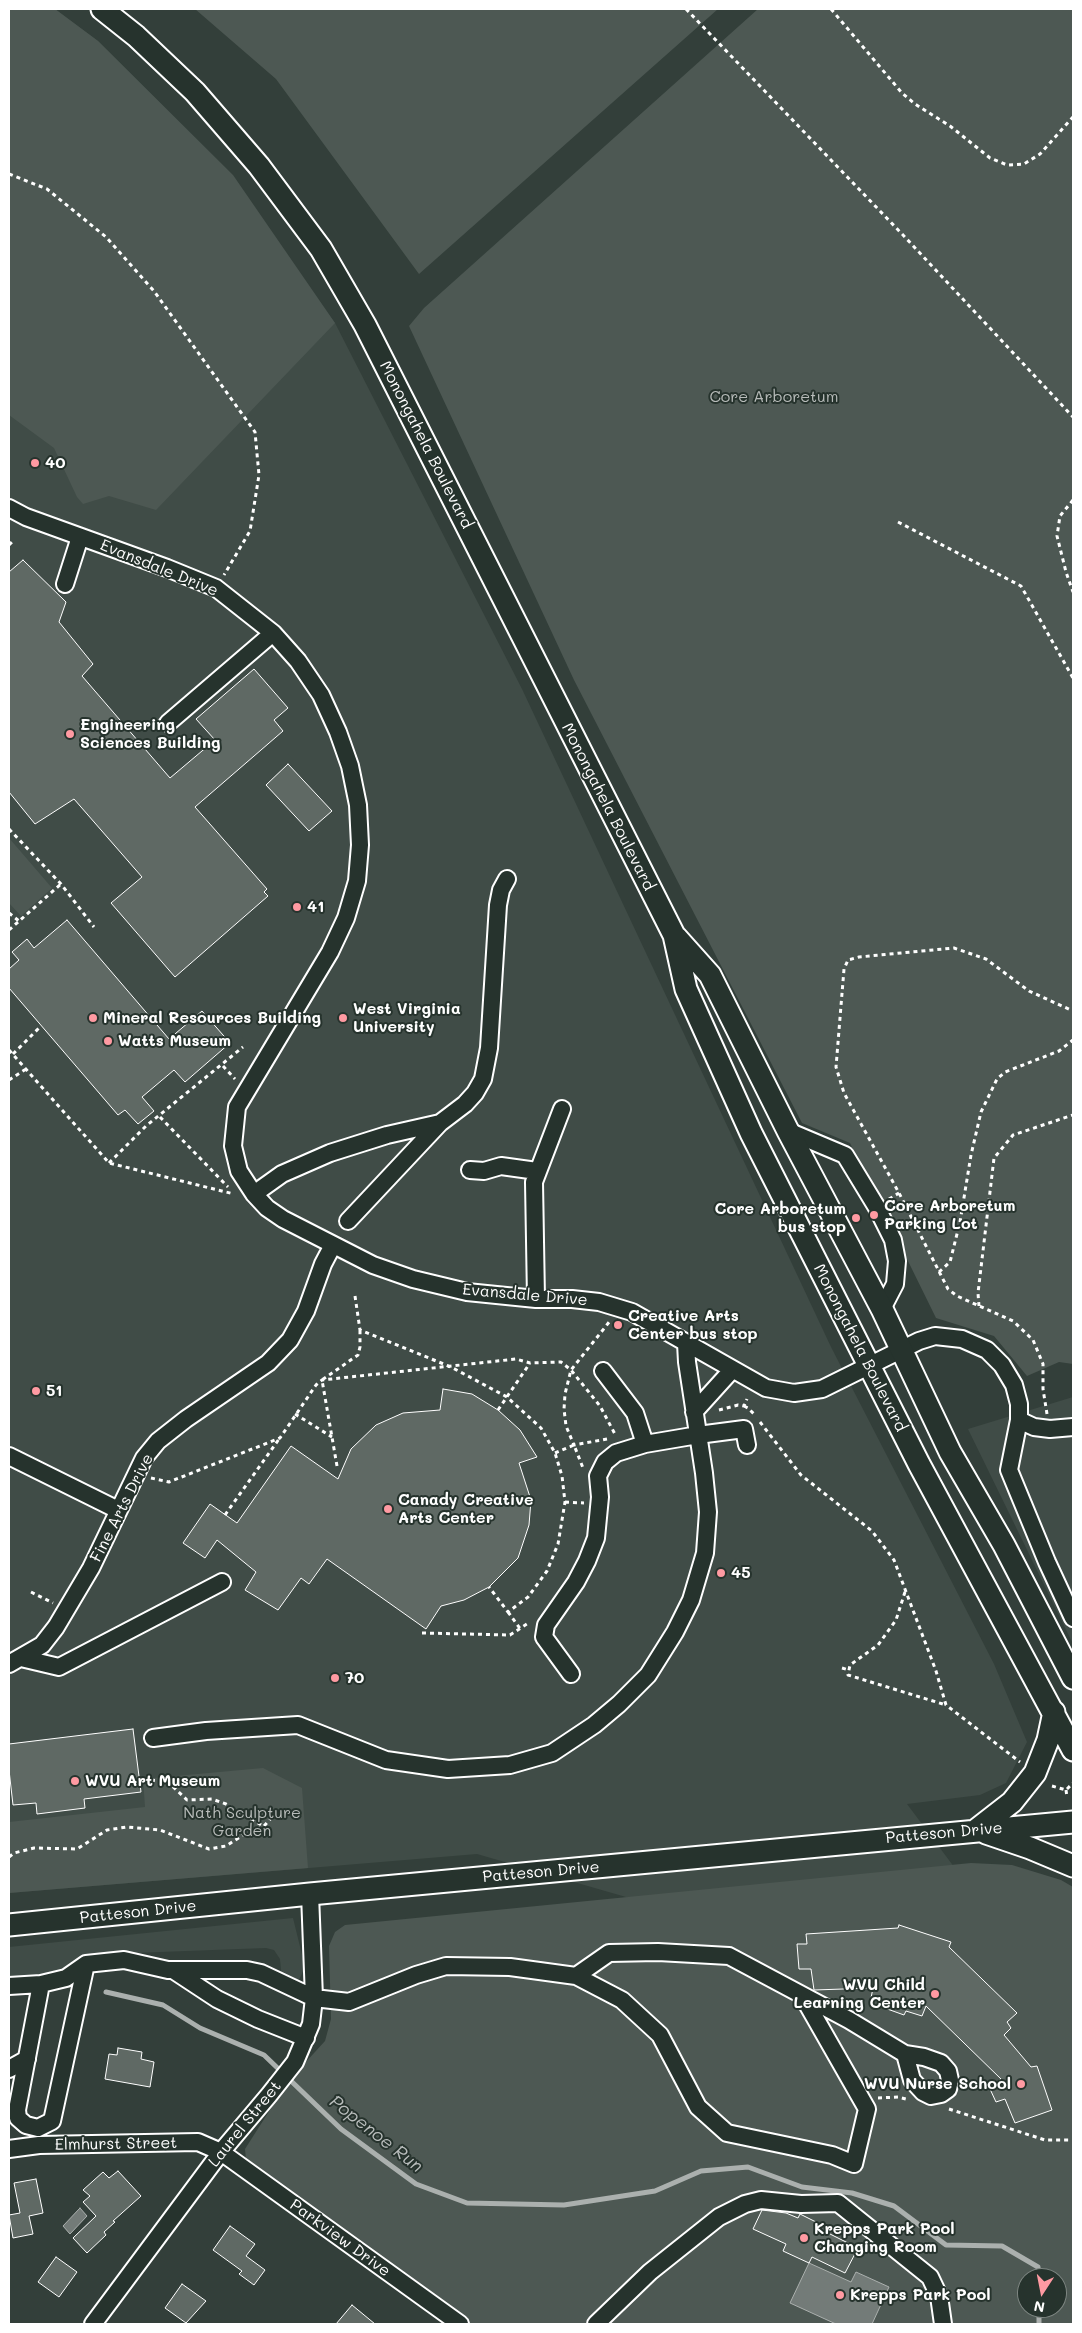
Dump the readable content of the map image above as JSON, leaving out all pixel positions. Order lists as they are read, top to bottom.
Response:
{
  "streets": {
    "main road": ["Monongahela Boulevard", "Patteson Drive"],
    "street": [
      "Evansdale Drive",
      "Fine Arts Drive",
      "Laurel Street",
      "Elmhurst Street",
      "Parkview Drive"
    ]
  },
  "crossings": [
    ["Monongahela Boulevard", "Evansdale Drive"],
    ["Evansdale Drive", "Fine Arts Drive"],
    ["Patteson Drive", "Laurel Street"],
    ["Laurel Street", "Elmhurst Street"],
    ["Laurel Street", "Parkview Drive"],
    ["Elmhurst Street", "Parkview Drive"]
  ],
  "water": ["Popenoe Run"],
  "parks": ["Core Arboretum", "Nath Sculpture Garden"],
  "places": [
    "40",
    "Engineering Sciences Building",
    "41",
    "Mineral Resources Building",
    "West Virginia University",
    "Watts Museum",
    "Core Arboretum Parking Lot",
    "Core Arboretum bus stop",
    "Creative Arts Center bus stop",
    "51",
    "Canady Creative Arts Center",
    "45",
    "70",
    "WVU Art Museum",
    "WVU Child Learning Center",
    "WVU Nurse School",
    "Krepps Park Pool Changing Room",
    "Krepps Park Pool"
  ],
  "north": "bottom"
}
